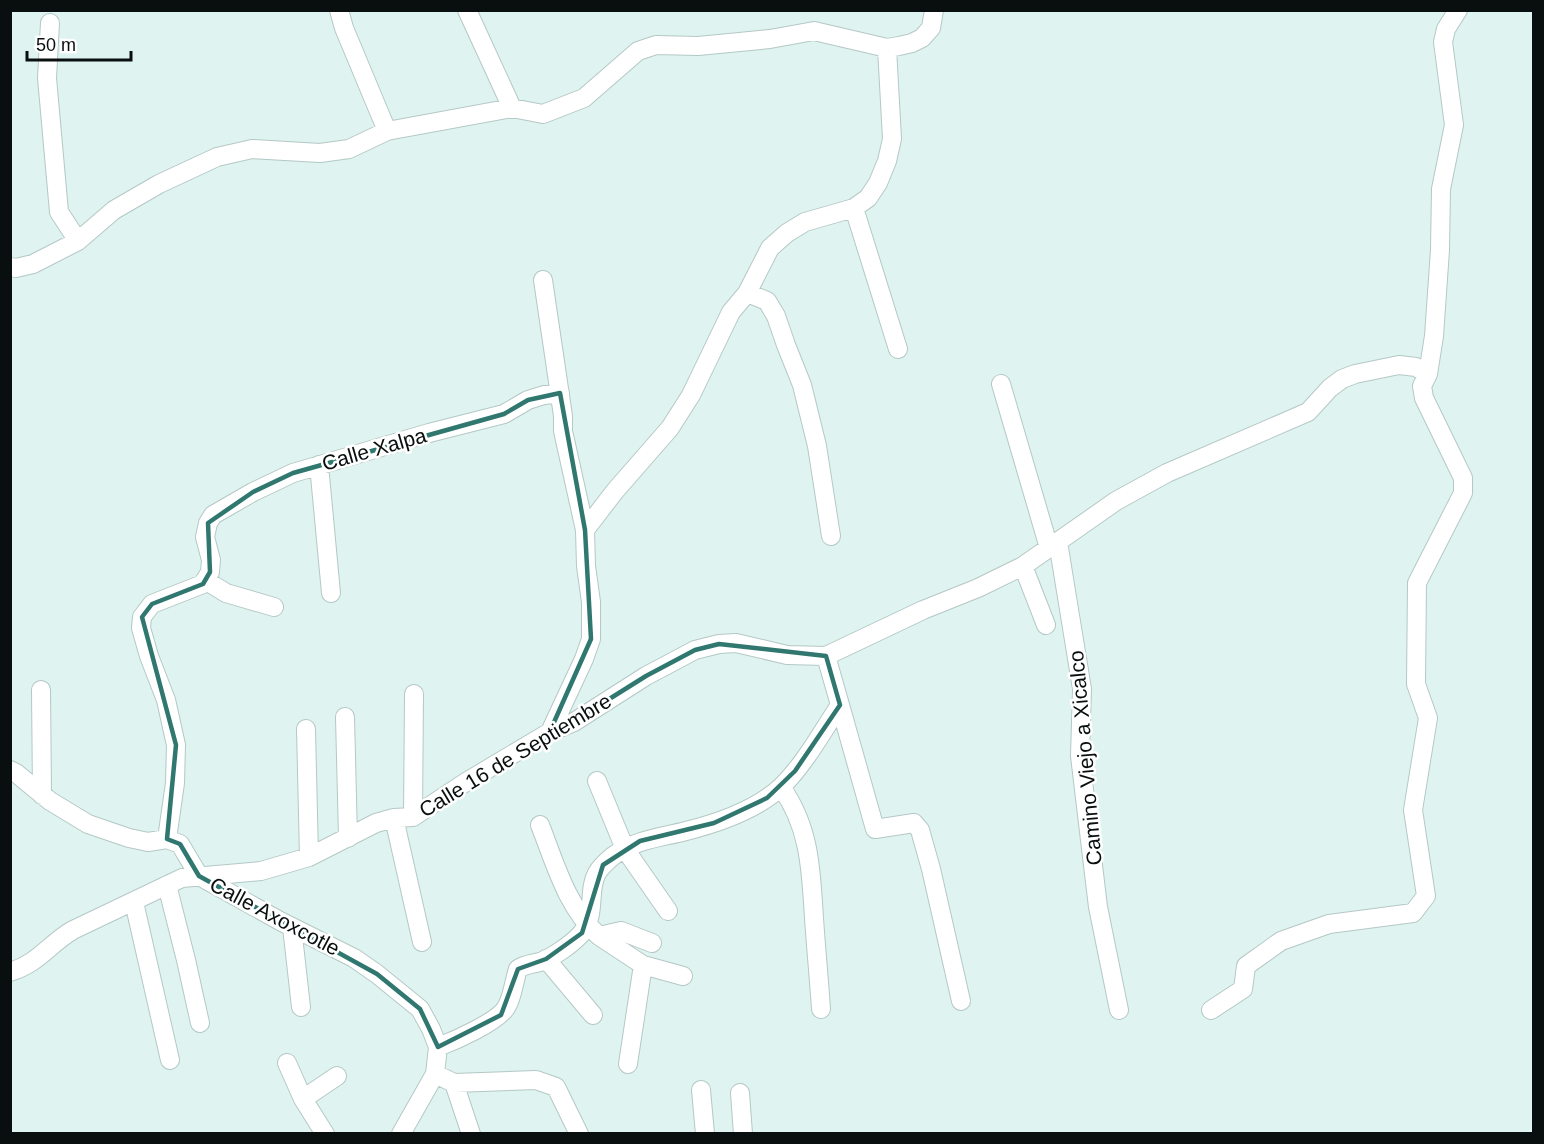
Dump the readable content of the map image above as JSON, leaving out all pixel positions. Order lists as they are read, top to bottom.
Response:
{
  "streets": {
    "street": [
      "Calle Xalpa",
      "Calle 16 de Septiembre",
      "Camino Viejo a Xicalco",
      "Calle Axoxcotle"
    ]
  },
  "crossings": [
    ["Calle 16 de Septiembre", "Calle Axoxcotle"]
  ],
  "scale_bar": "50 m"
}
